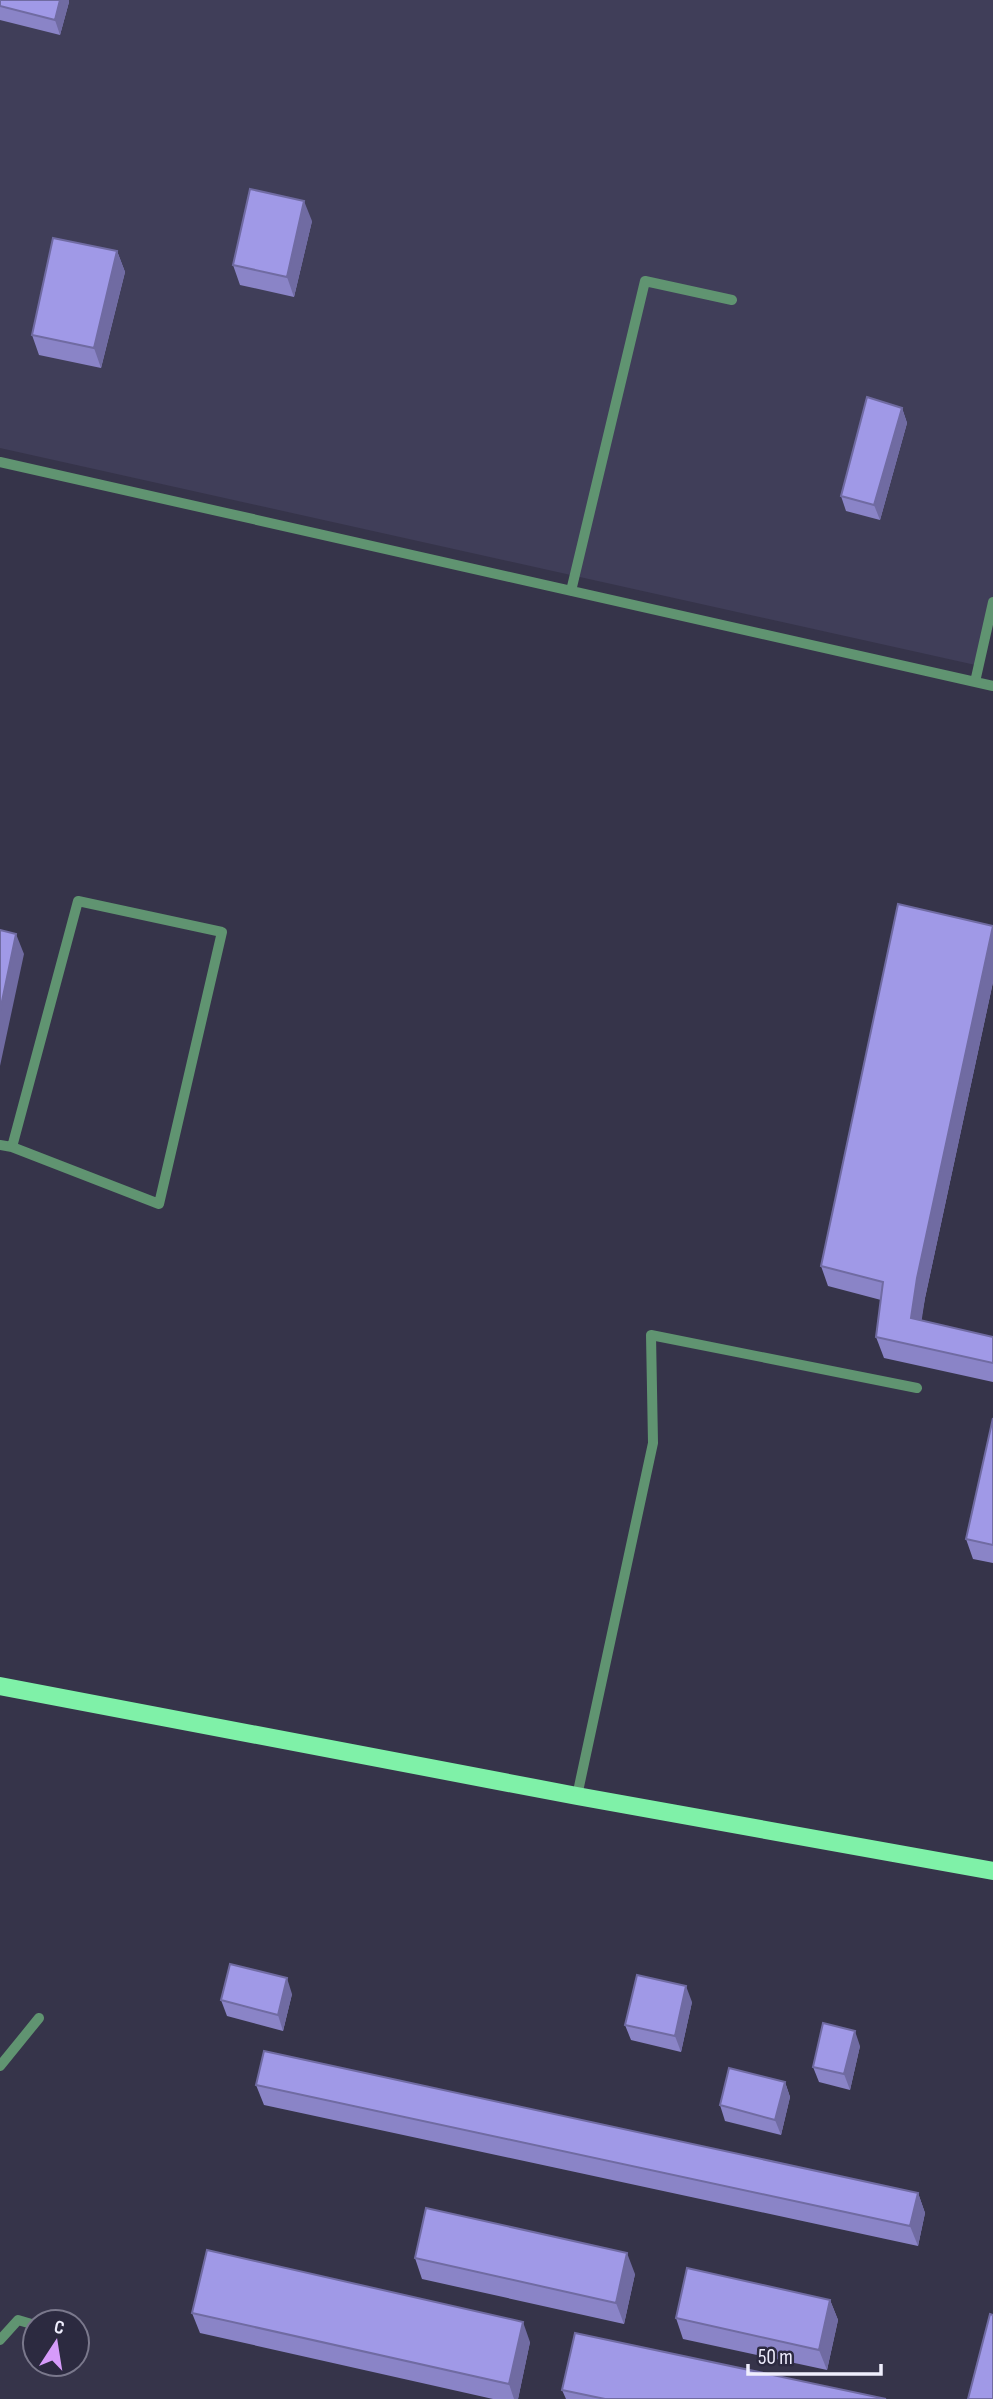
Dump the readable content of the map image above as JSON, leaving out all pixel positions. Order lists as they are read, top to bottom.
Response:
{
  "scale_bar": "50 m",
  "north": "top"
}
